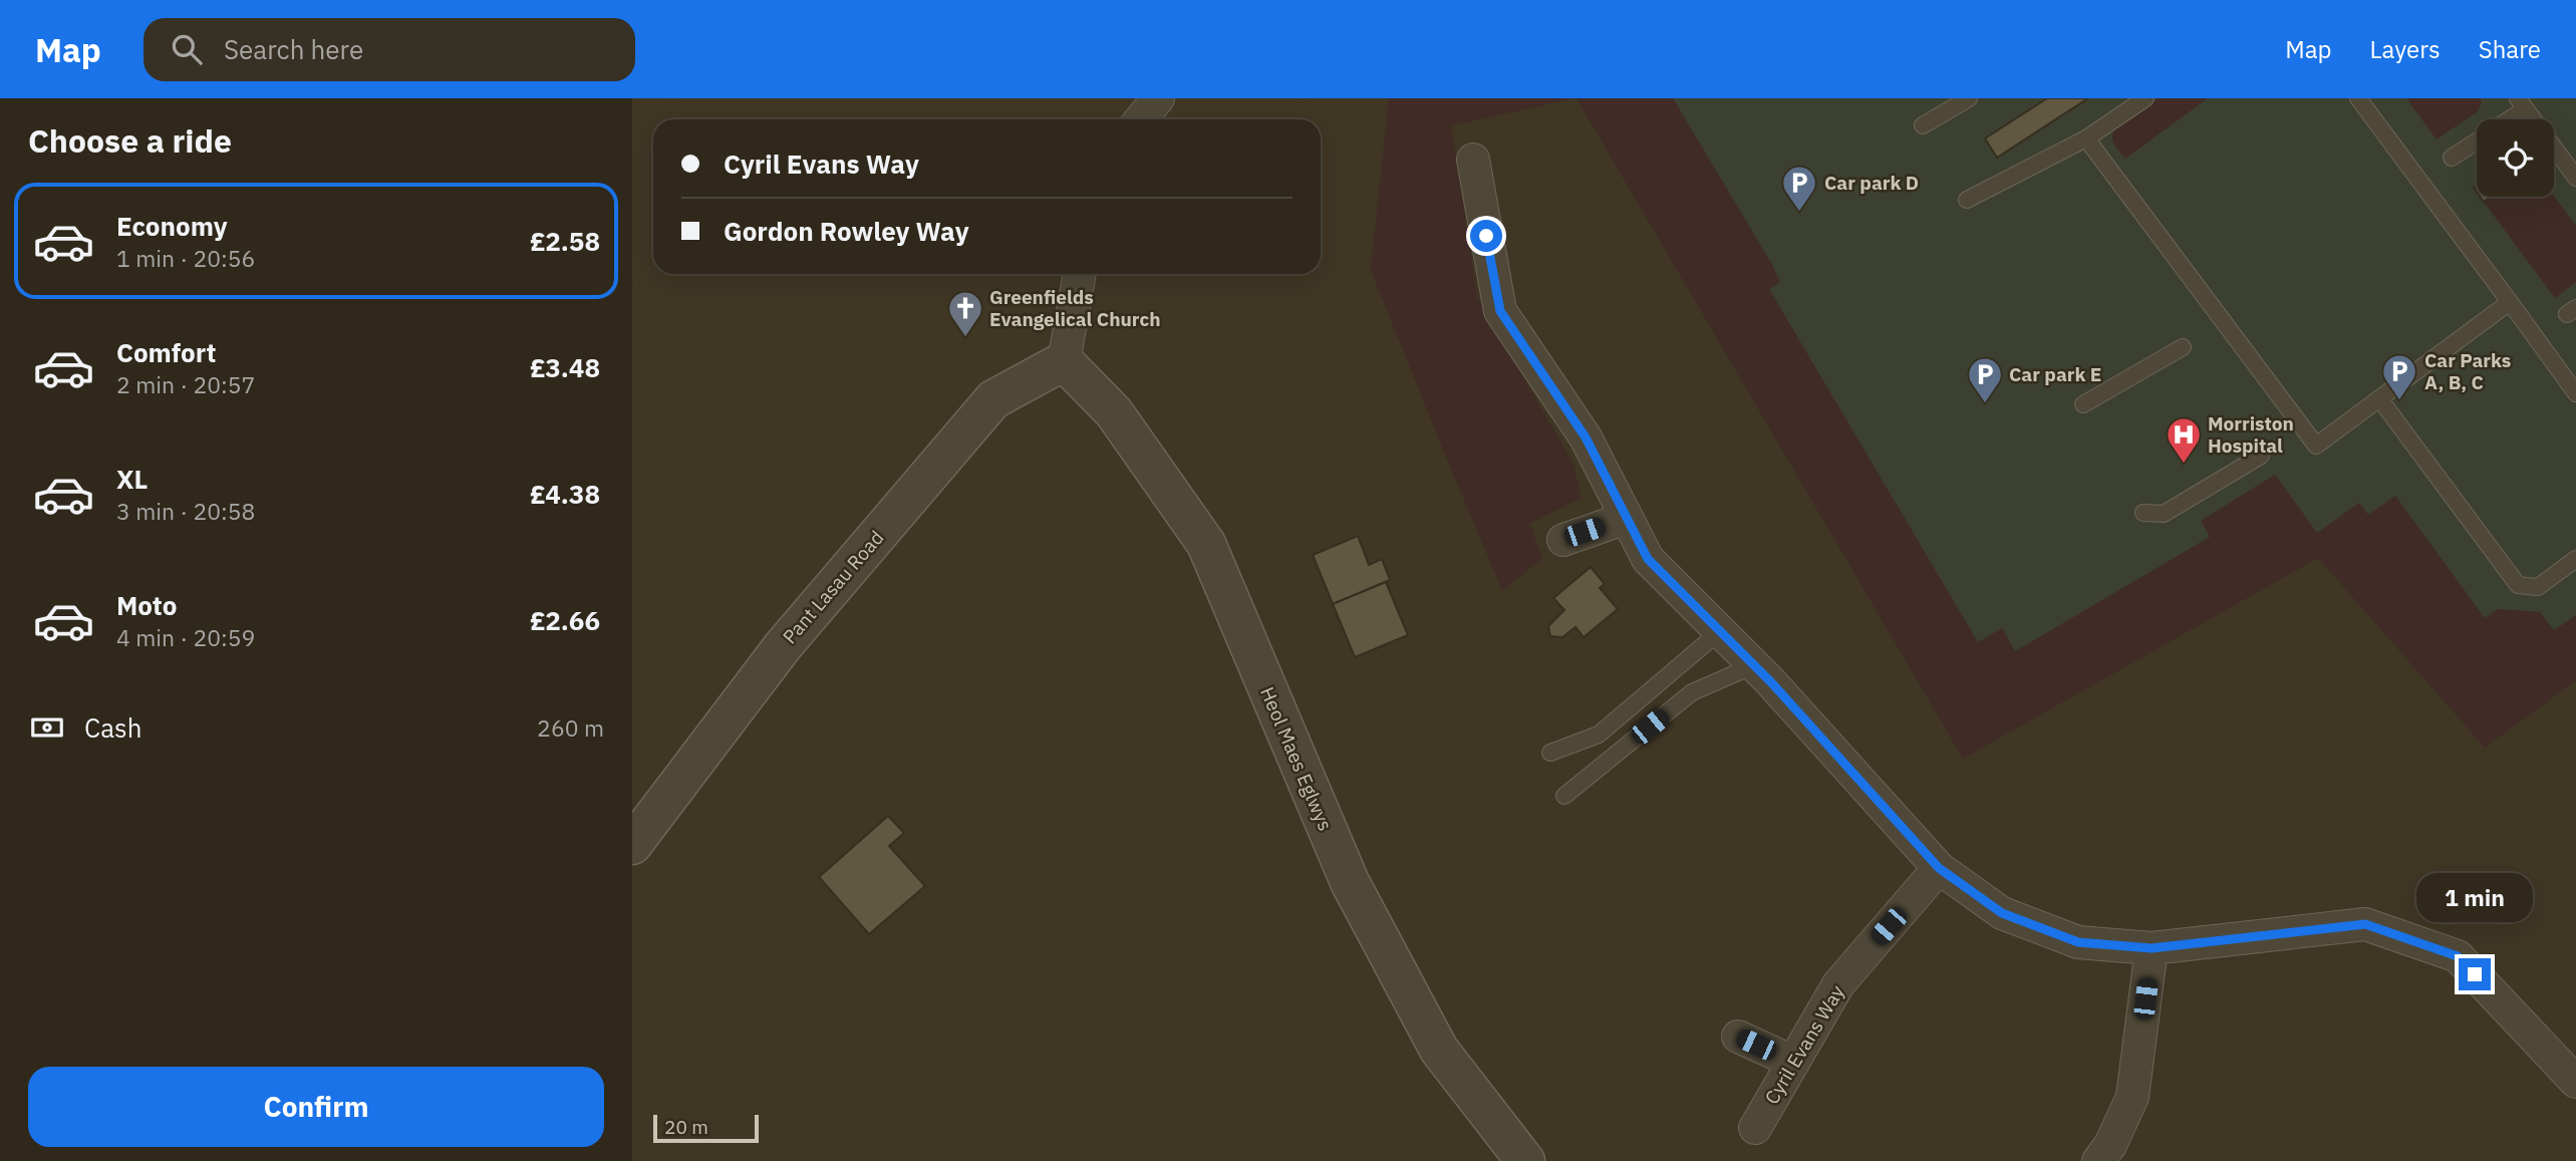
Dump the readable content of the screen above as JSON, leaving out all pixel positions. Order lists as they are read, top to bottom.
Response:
{
  "streets": {
    "street": ["Pant Lasau Road", "Heol Maes Eglwys", "Cyril Evans Way"]
  },
  "crossings": [
    ["Pant Lasau Road", "Heol Maes Eglwys"]
  ],
  "places": {
    "parking": ["Car park D", "Car Parks A, B, C", "Car park E"],
    "church": ["Greenfields Evangelical Church"],
    "hospital": ["Morriston Hospital"]
  },
  "scale_bar": "20 m",
  "page": {
    "header": "Map",
    "search": "Search here",
    "nav": ["Map", "Layers", "Share"],
    "heading": "Choose a ride",
    "banner": ["Cyril Evans Way", "Gordon Rowley Way"],
    "list": [
      {
        "name": "Economy",
        "note": "1 min · 20:56",
        "value": "£2.58"
      },
      {
        "name": "Comfort",
        "note": "2 min · 20:57",
        "value": "£3.48"
      },
      {
        "name": "XL",
        "note": "3 min · 20:58",
        "value": "£4.38"
      },
      {
        "name": "Moto",
        "note": "4 min · 20:59",
        "value": "£2.66"
      }
    ],
    "pay": ["Cash", "260 m"],
    "bubble": "1 min",
    "buttons": "Confirm",
    "scale": "20 m"
  }
}
